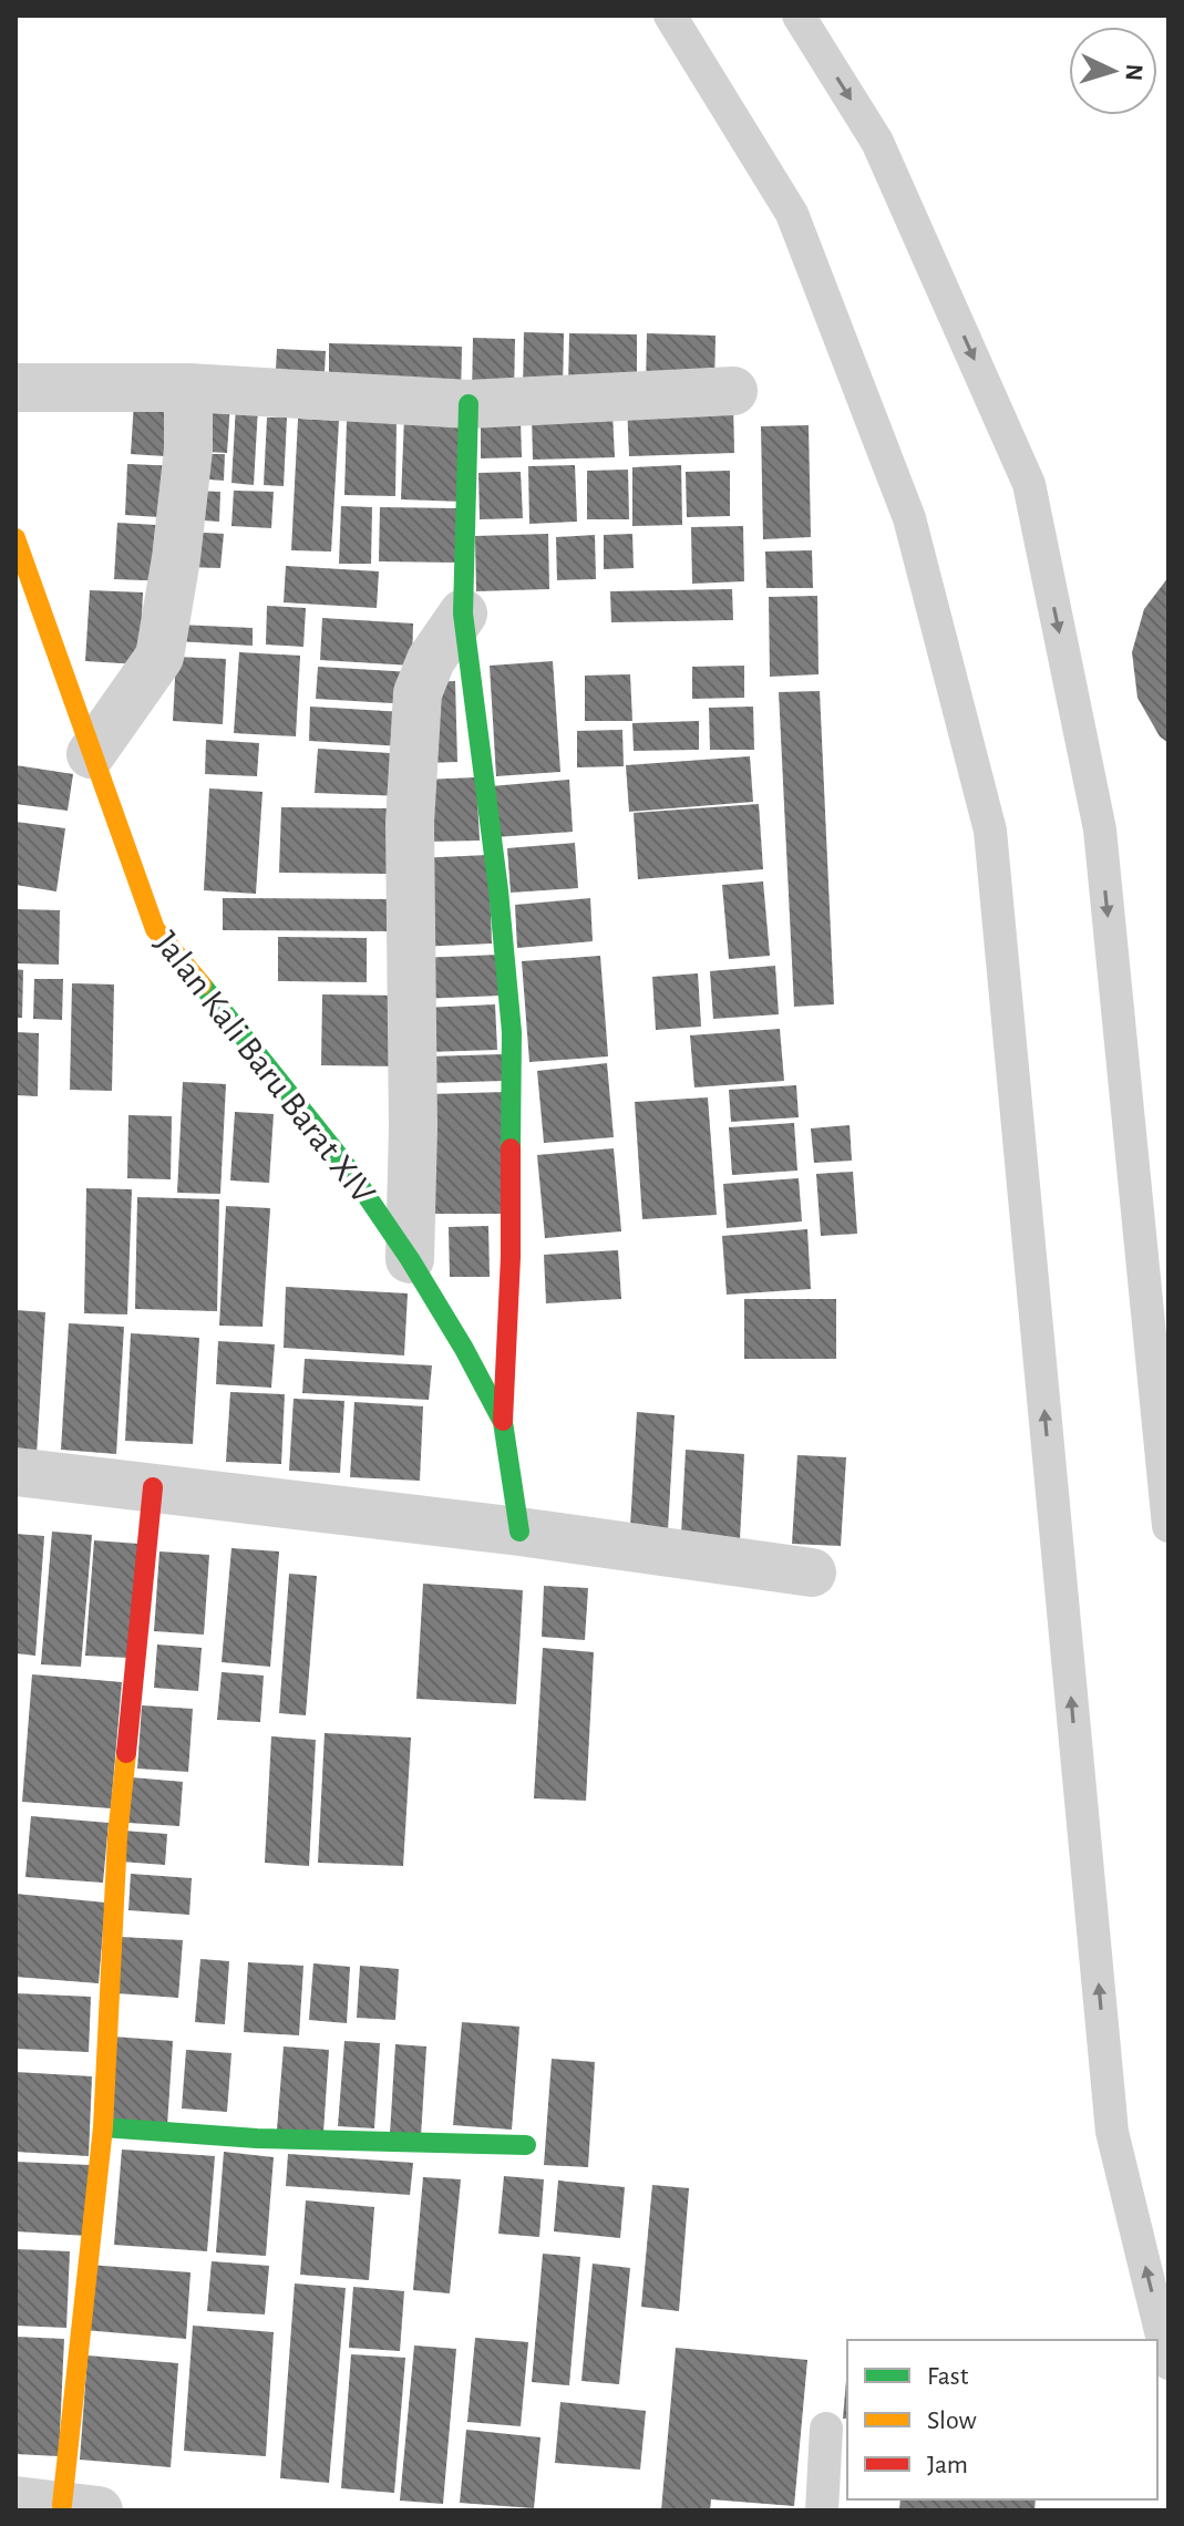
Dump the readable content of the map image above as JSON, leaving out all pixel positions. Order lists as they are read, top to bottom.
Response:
{
  "streets": {
    "street": ["Jalan Kali Baru Barat XIV"]
  },
  "legend": ["Fast", "Slow", "Jam"],
  "north": "right"
}
